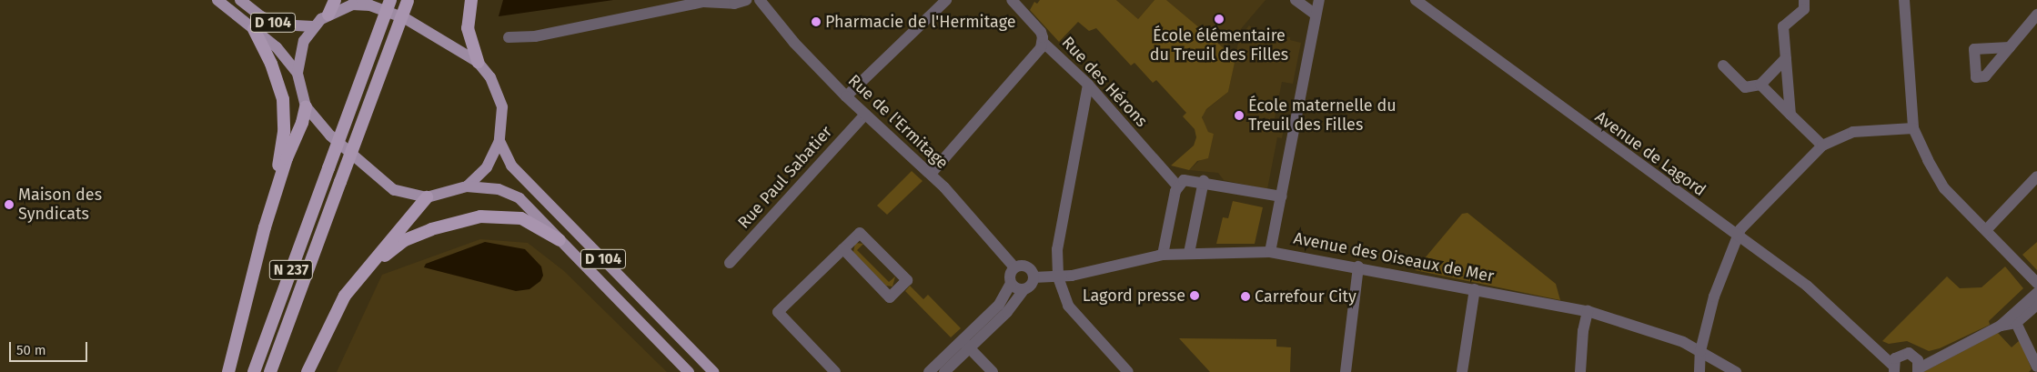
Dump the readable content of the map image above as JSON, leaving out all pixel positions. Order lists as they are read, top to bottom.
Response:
{
  "streets": {
    "highway": ["N 237"],
    "main road": ["D 104"],
    "street": [
      "Rue des Hérons",
      "Rue de l'Ermitage",
      "Avenue de Lagord",
      "Rue Paul Sabatier",
      "Avenue des Oiseaux de Mer"
    ]
  },
  "crossings": [
    ["Rue de l'Ermitage", "Rue Paul Sabatier"],
    ["Rue de l'Ermitage", "Avenue des Oiseaux de Mer"]
  ],
  "places": [
    "École élémentaire du Treuil des Filles",
    "Pharmacie de l'Hermitage",
    "École maternelle du Treuil des Filles",
    "Maison des Syndicats",
    "Lagord presse",
    "Carrefour City"
  ],
  "scale_bar": "50 m"
}
